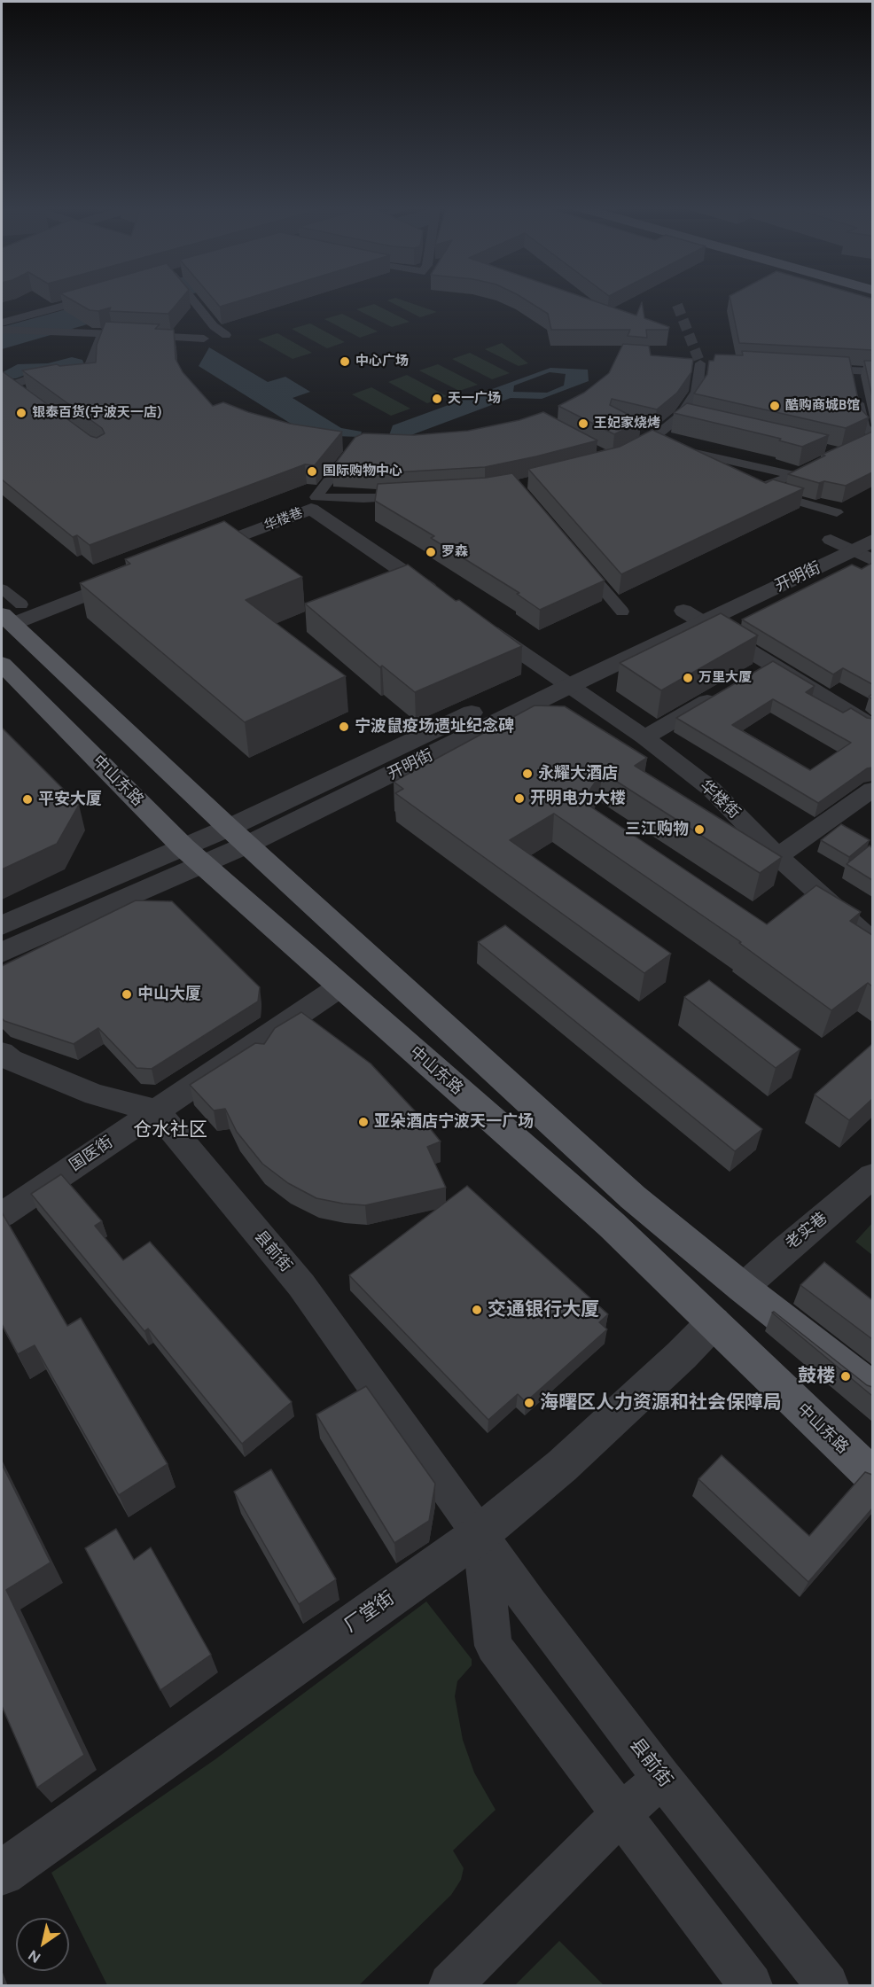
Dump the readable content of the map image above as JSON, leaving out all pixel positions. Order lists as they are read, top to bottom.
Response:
{
  "streets": {
    "main road": ["中山东路"],
    "street": [
      "华楼巷",
      "开明街",
      "华楼街",
      "国医街",
      "老实巷",
      "县前街",
      "厂堂街"
    ]
  },
  "crossings": [
    ["开明街", "中山东路"],
    ["开明街", "华楼街"],
    ["中山东路", "国医街"],
    ["中山东路", "厂堂街"],
    ["国医街", "县前街"],
    ["县前街", "厂堂街"]
  ],
  "districts": ["仓水社区"],
  "places": [
    "中心广场",
    "天一广场",
    "酷购商城B馆",
    "银泰百货(宁波天一店)",
    "王妃家烧烤",
    "国际购物中心",
    "罗森",
    "万里大厦",
    "宁波鼠疫场遗址纪念碑",
    "永耀大酒店",
    "开明电力大楼",
    "平安大厦",
    "三江购物",
    "中山大厦",
    "亚朵酒店宁波天一广场",
    "交通银行大厦",
    "鼓楼",
    "海曙区人力资源和社会保障局"
  ],
  "north": "bottom left"
}
